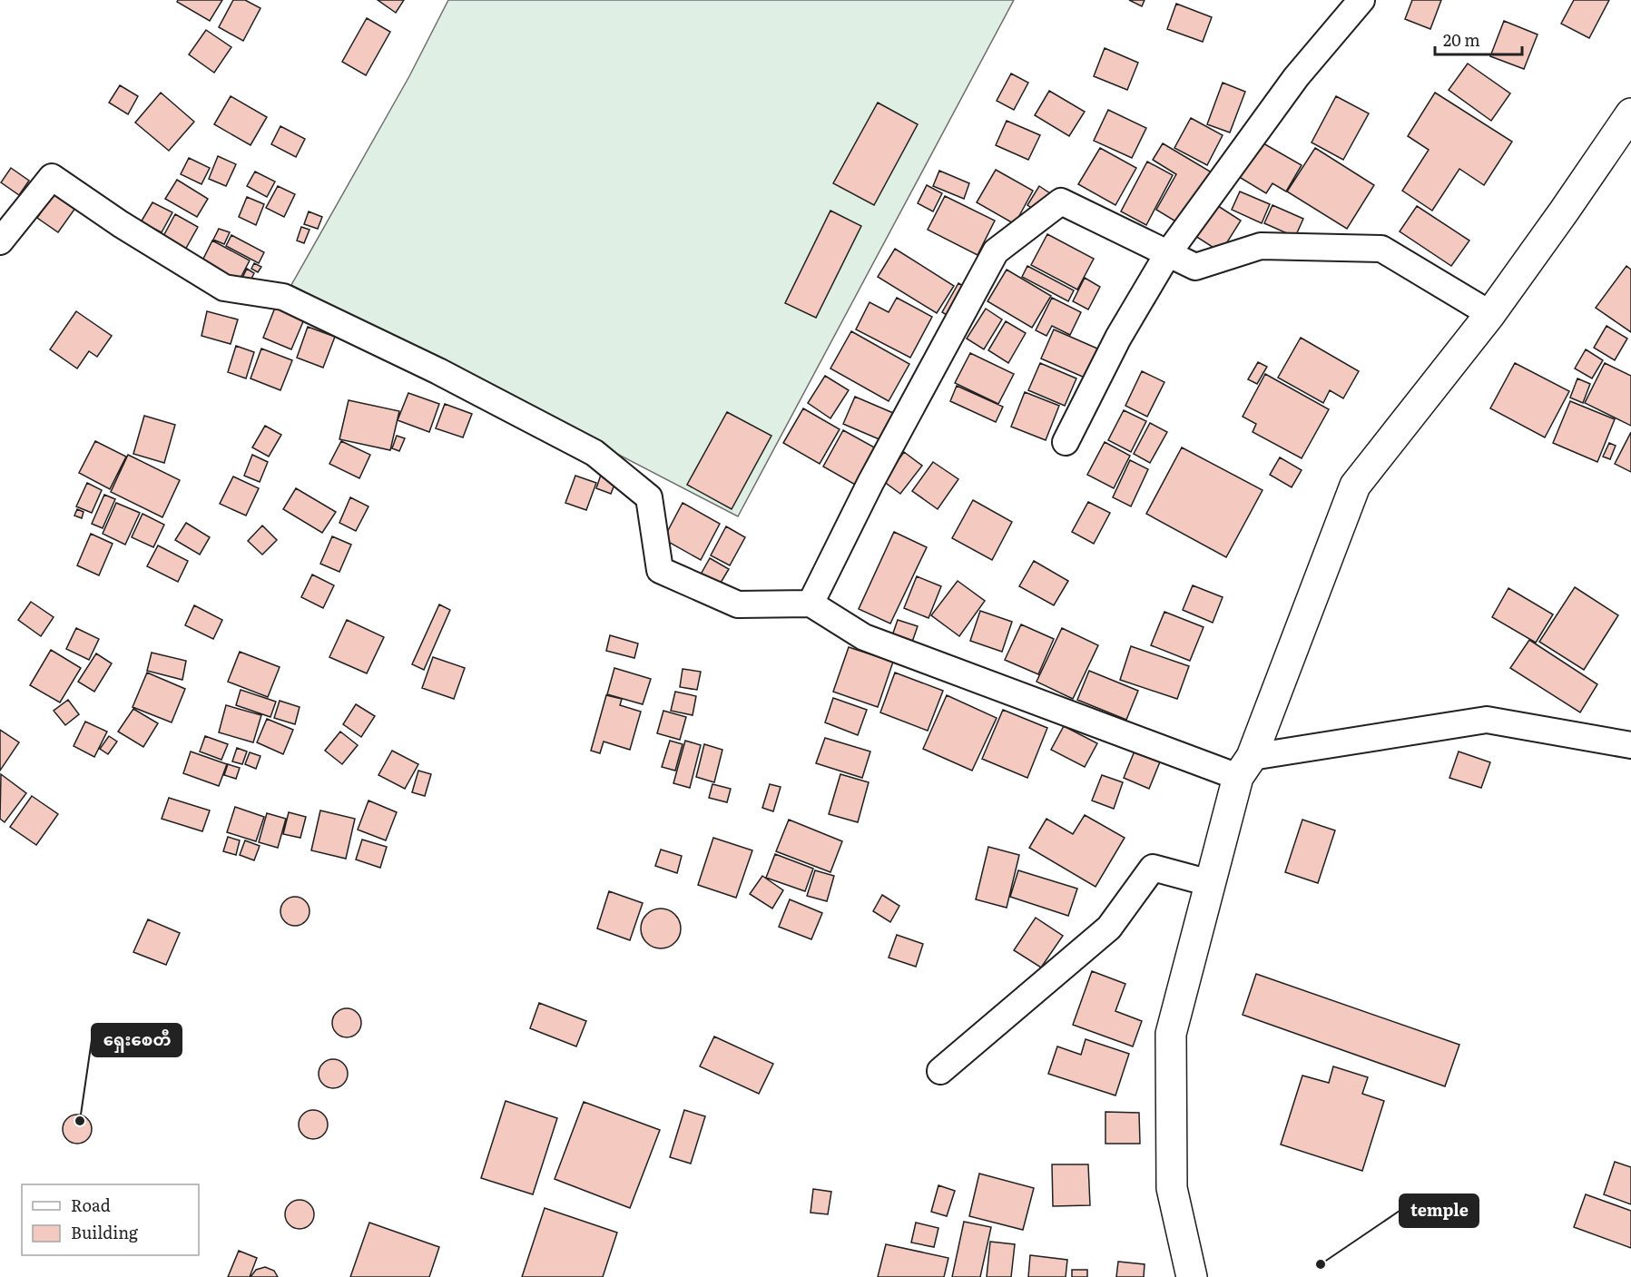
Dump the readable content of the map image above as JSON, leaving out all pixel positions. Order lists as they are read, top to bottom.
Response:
{
  "places": ["ရှေးစေတီ", "temple"],
  "legend": ["Road", "Building"],
  "scale_bar": "20 m"
}
